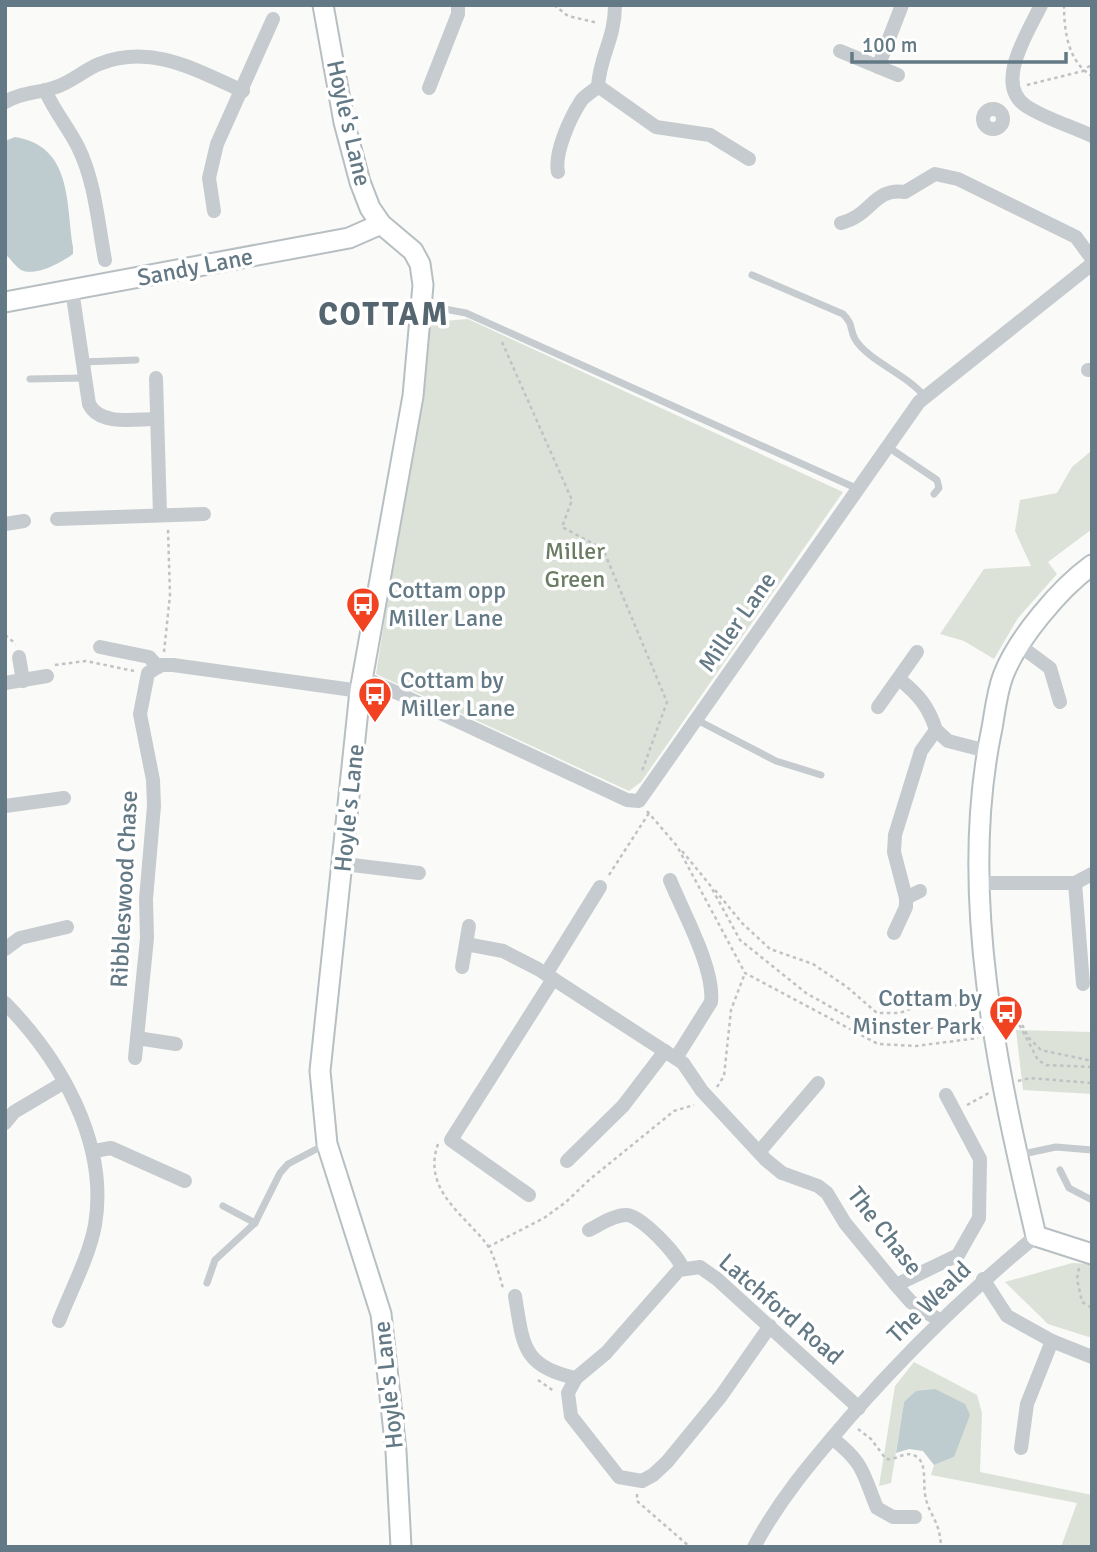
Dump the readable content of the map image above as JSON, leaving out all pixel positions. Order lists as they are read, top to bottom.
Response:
{
  "streets": {
    "street": [
      "Hoyle's Lane",
      "Sandy Lane",
      "Miller Lane",
      "Ribbleswood Chase",
      "The Chase",
      "The Weald",
      "Latchford Road"
    ]
  },
  "crossings": [
    ["Hoyle's Lane", "Sandy Lane"],
    ["The Chase", "The Weald"],
    ["The Weald", "Latchford Road"]
  ],
  "districts": ["COTTAM"],
  "parks": ["Miller Green"],
  "places": {
    "bus stop": ["Cottam opp Miller Lane", "Cottam by Miller Lane", "Cottam by Minster Park"]
  },
  "scale_bar": "100 m"
}
